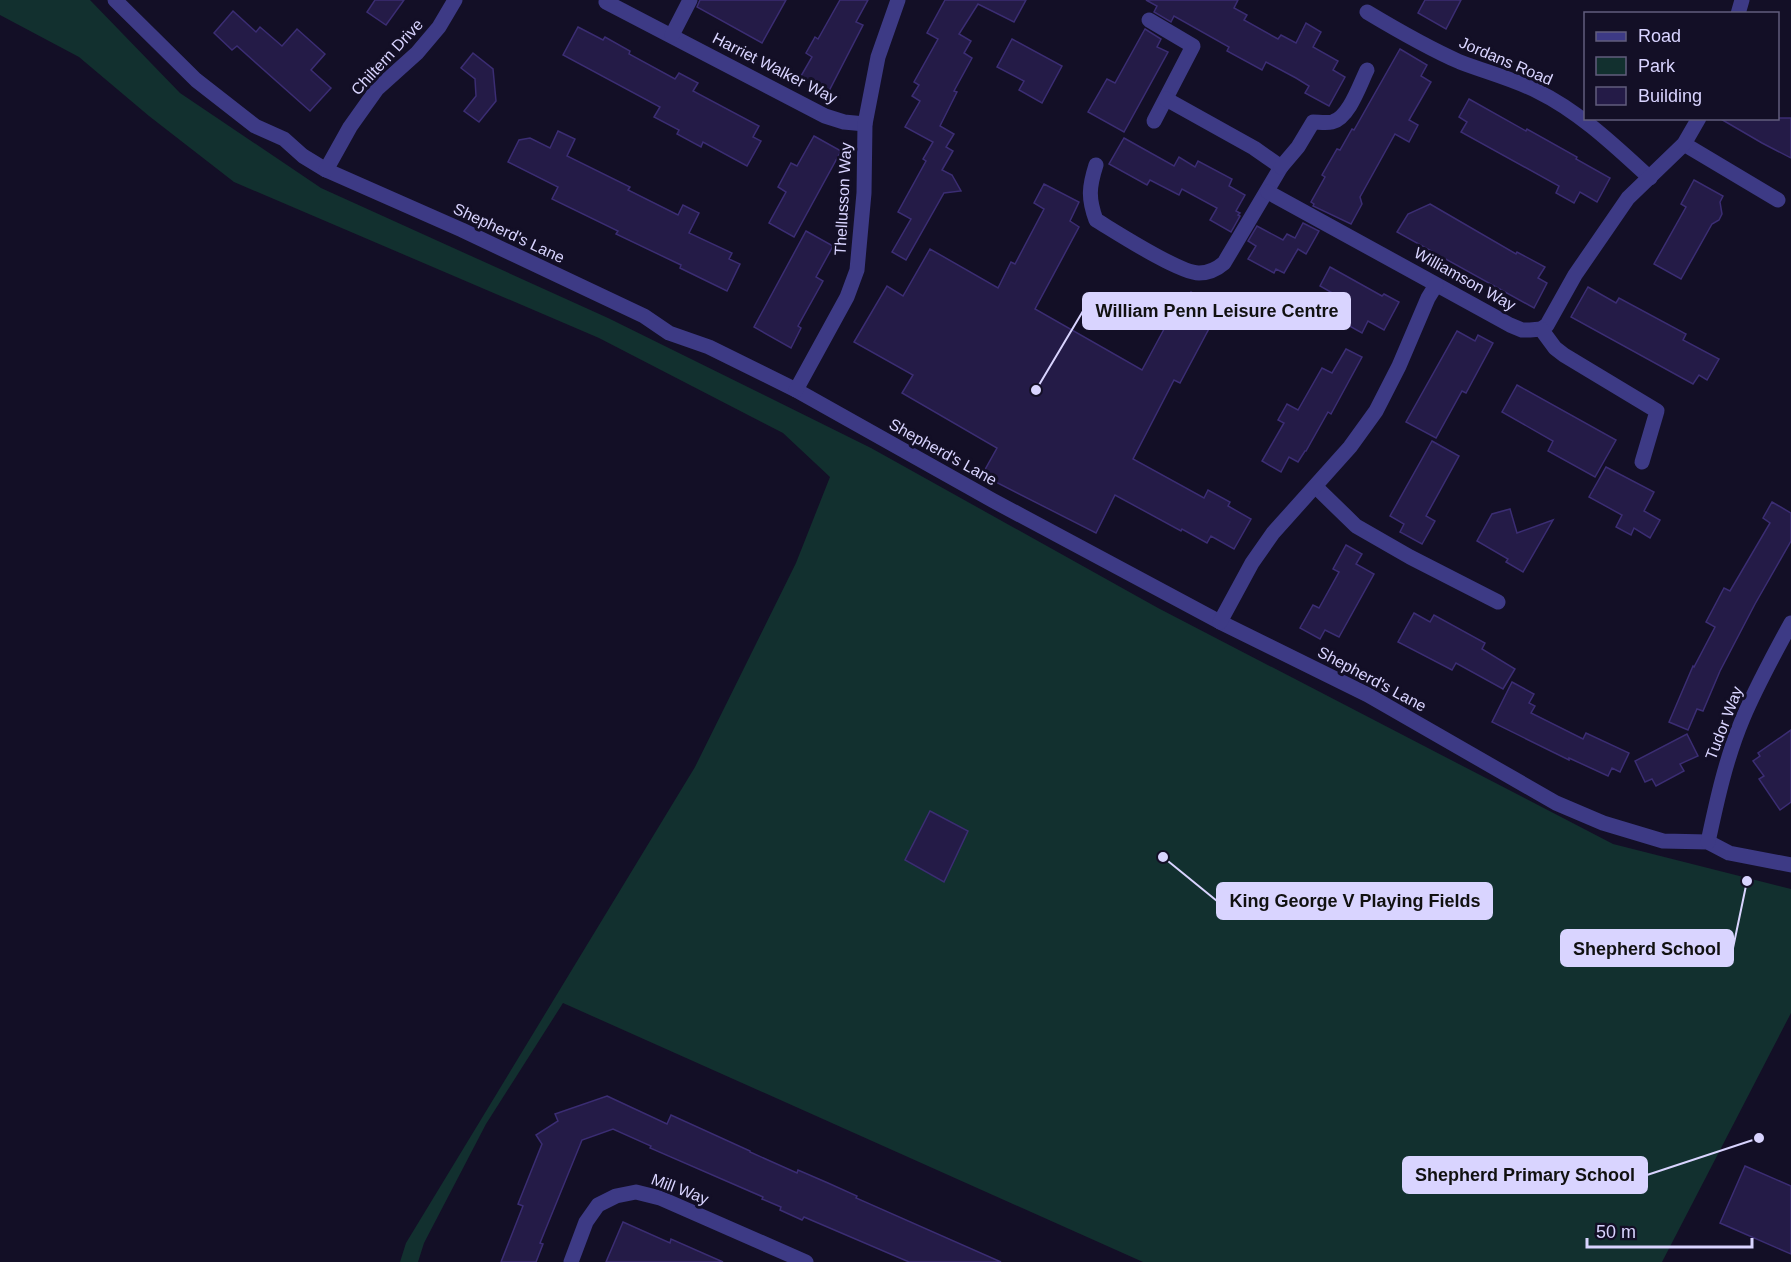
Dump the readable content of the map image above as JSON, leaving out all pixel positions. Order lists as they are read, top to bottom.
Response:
{
  "streets": {
    "street": [
      "Chiltern Drive",
      "Jordans Road",
      "Harriet Walker Way",
      "Thellusson Way",
      "Shepherd's Lane",
      "Williamson Way",
      "Tudor Way",
      "Mill Way"
    ]
  },
  "crossings": [
    ["Chiltern Drive", "Shepherd's Lane"],
    ["Harriet Walker Way", "Thellusson Way"],
    ["Thellusson Way", "Shepherd's Lane"],
    ["Shepherd's Lane", "Tudor Way"]
  ],
  "places": [
    "William Penn Leisure Centre",
    "King George V Playing Fields",
    "Shepherd School",
    "Shepherd Primary School"
  ],
  "legend": ["Road", "Park", "Building"],
  "scale_bar": "50 m"
}
